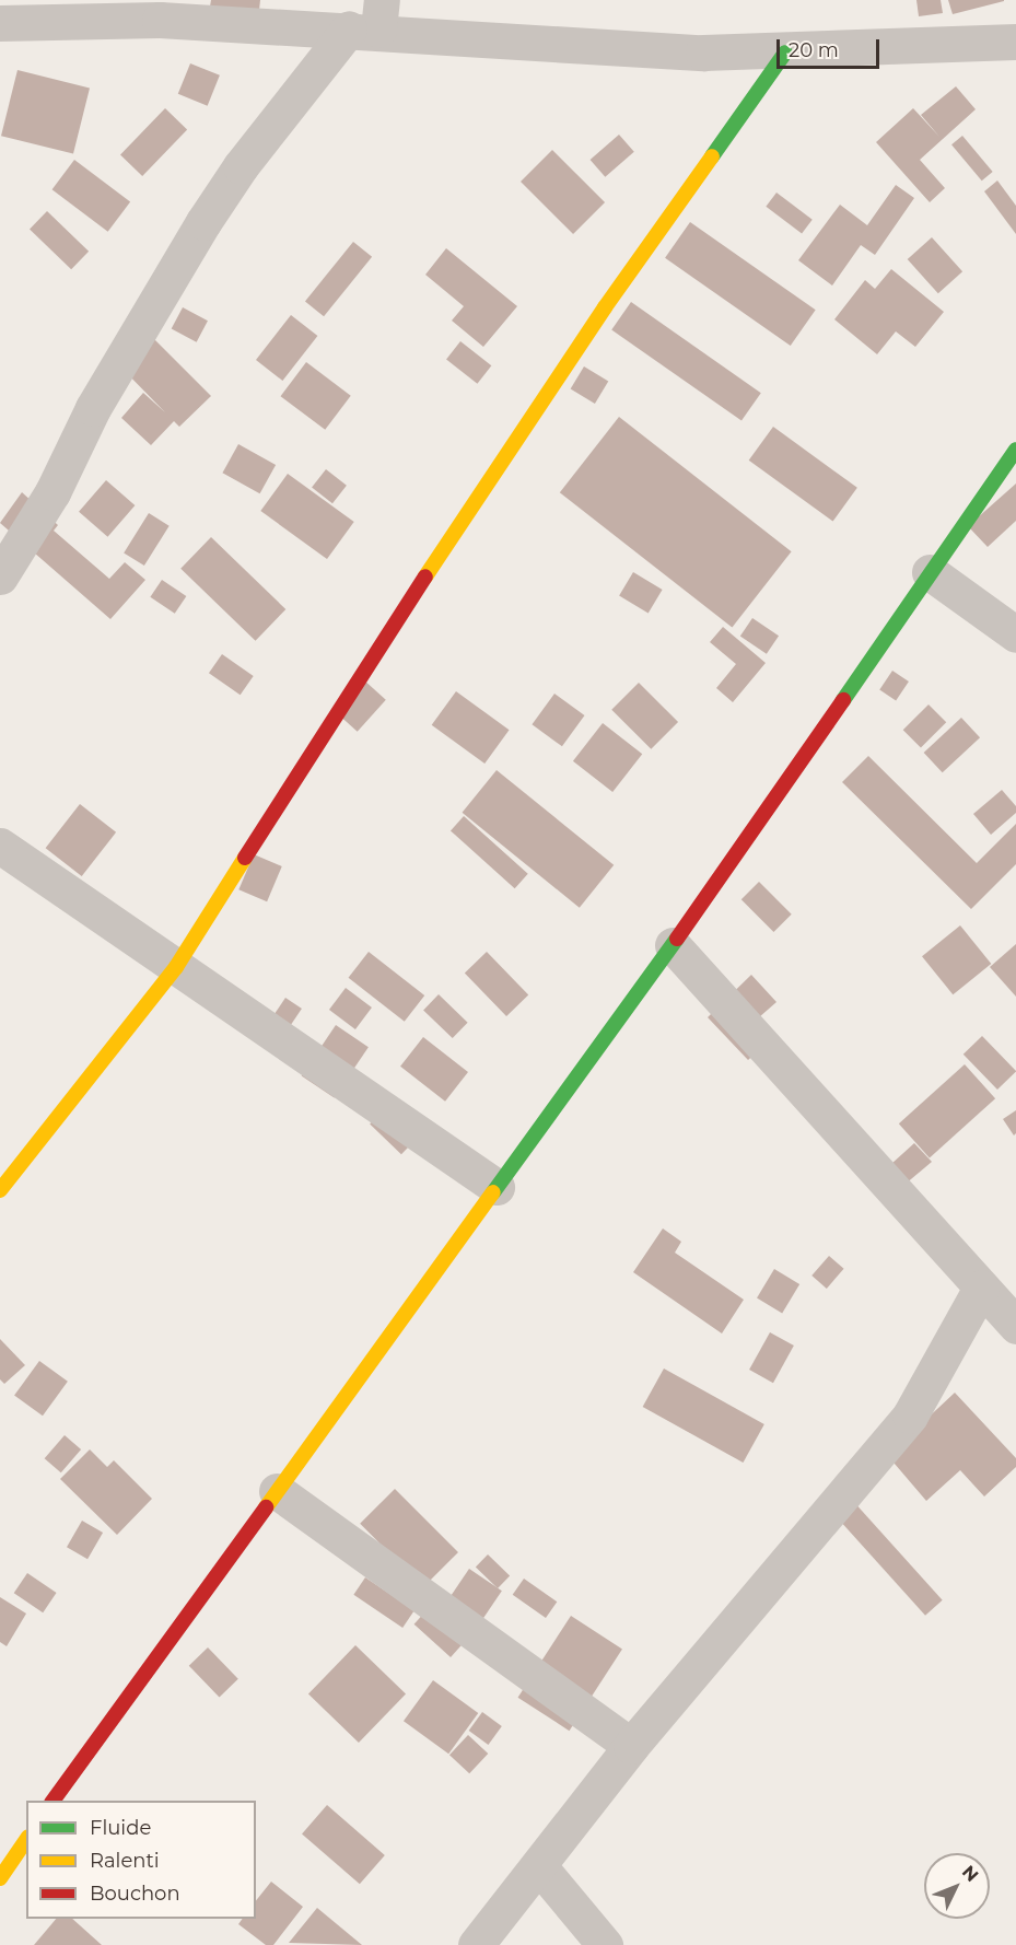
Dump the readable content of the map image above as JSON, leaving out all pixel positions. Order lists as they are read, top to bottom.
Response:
{
  "legend": ["Fluide", "Ralenti", "Bouchon"],
  "scale_bar": "20 m",
  "north": "top right"
}
